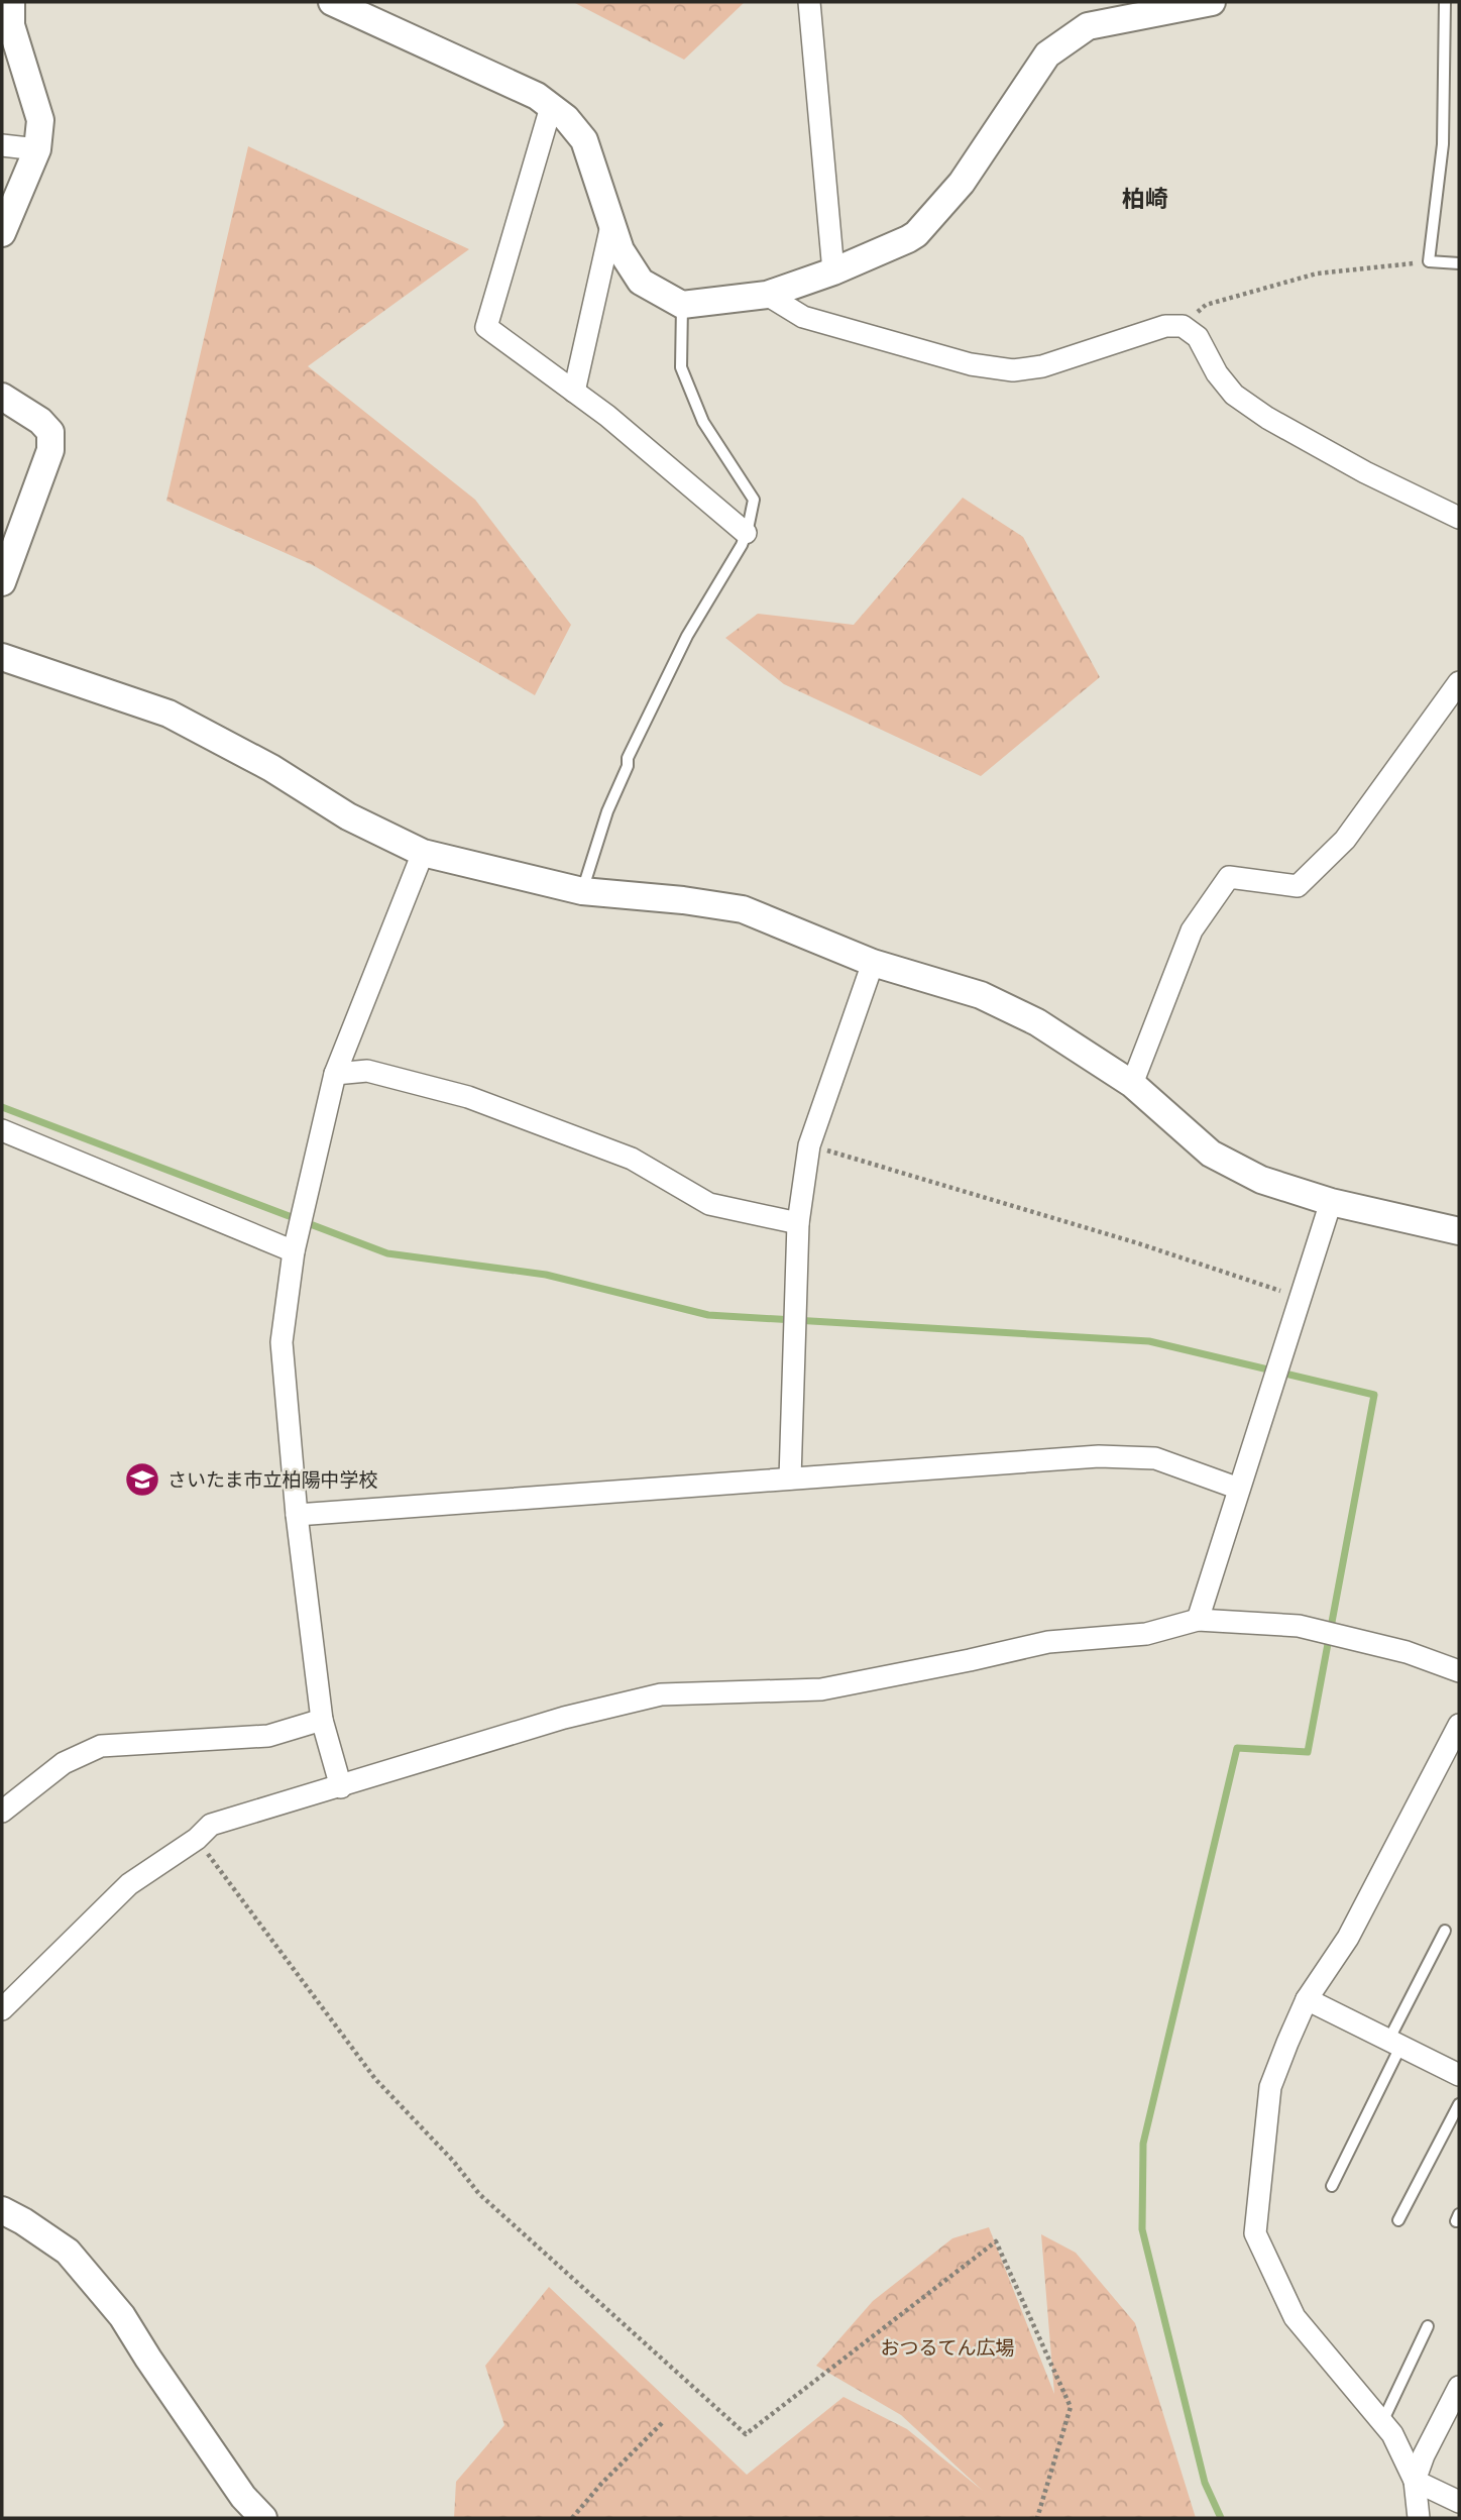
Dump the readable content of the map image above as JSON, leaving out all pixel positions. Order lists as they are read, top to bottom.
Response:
{
  "districts": ["柏崎"],
  "parks": ["おつるてん広場"],
  "places": {
    "school or university": ["さいたま市立柏陽中学校"]
  }
}
